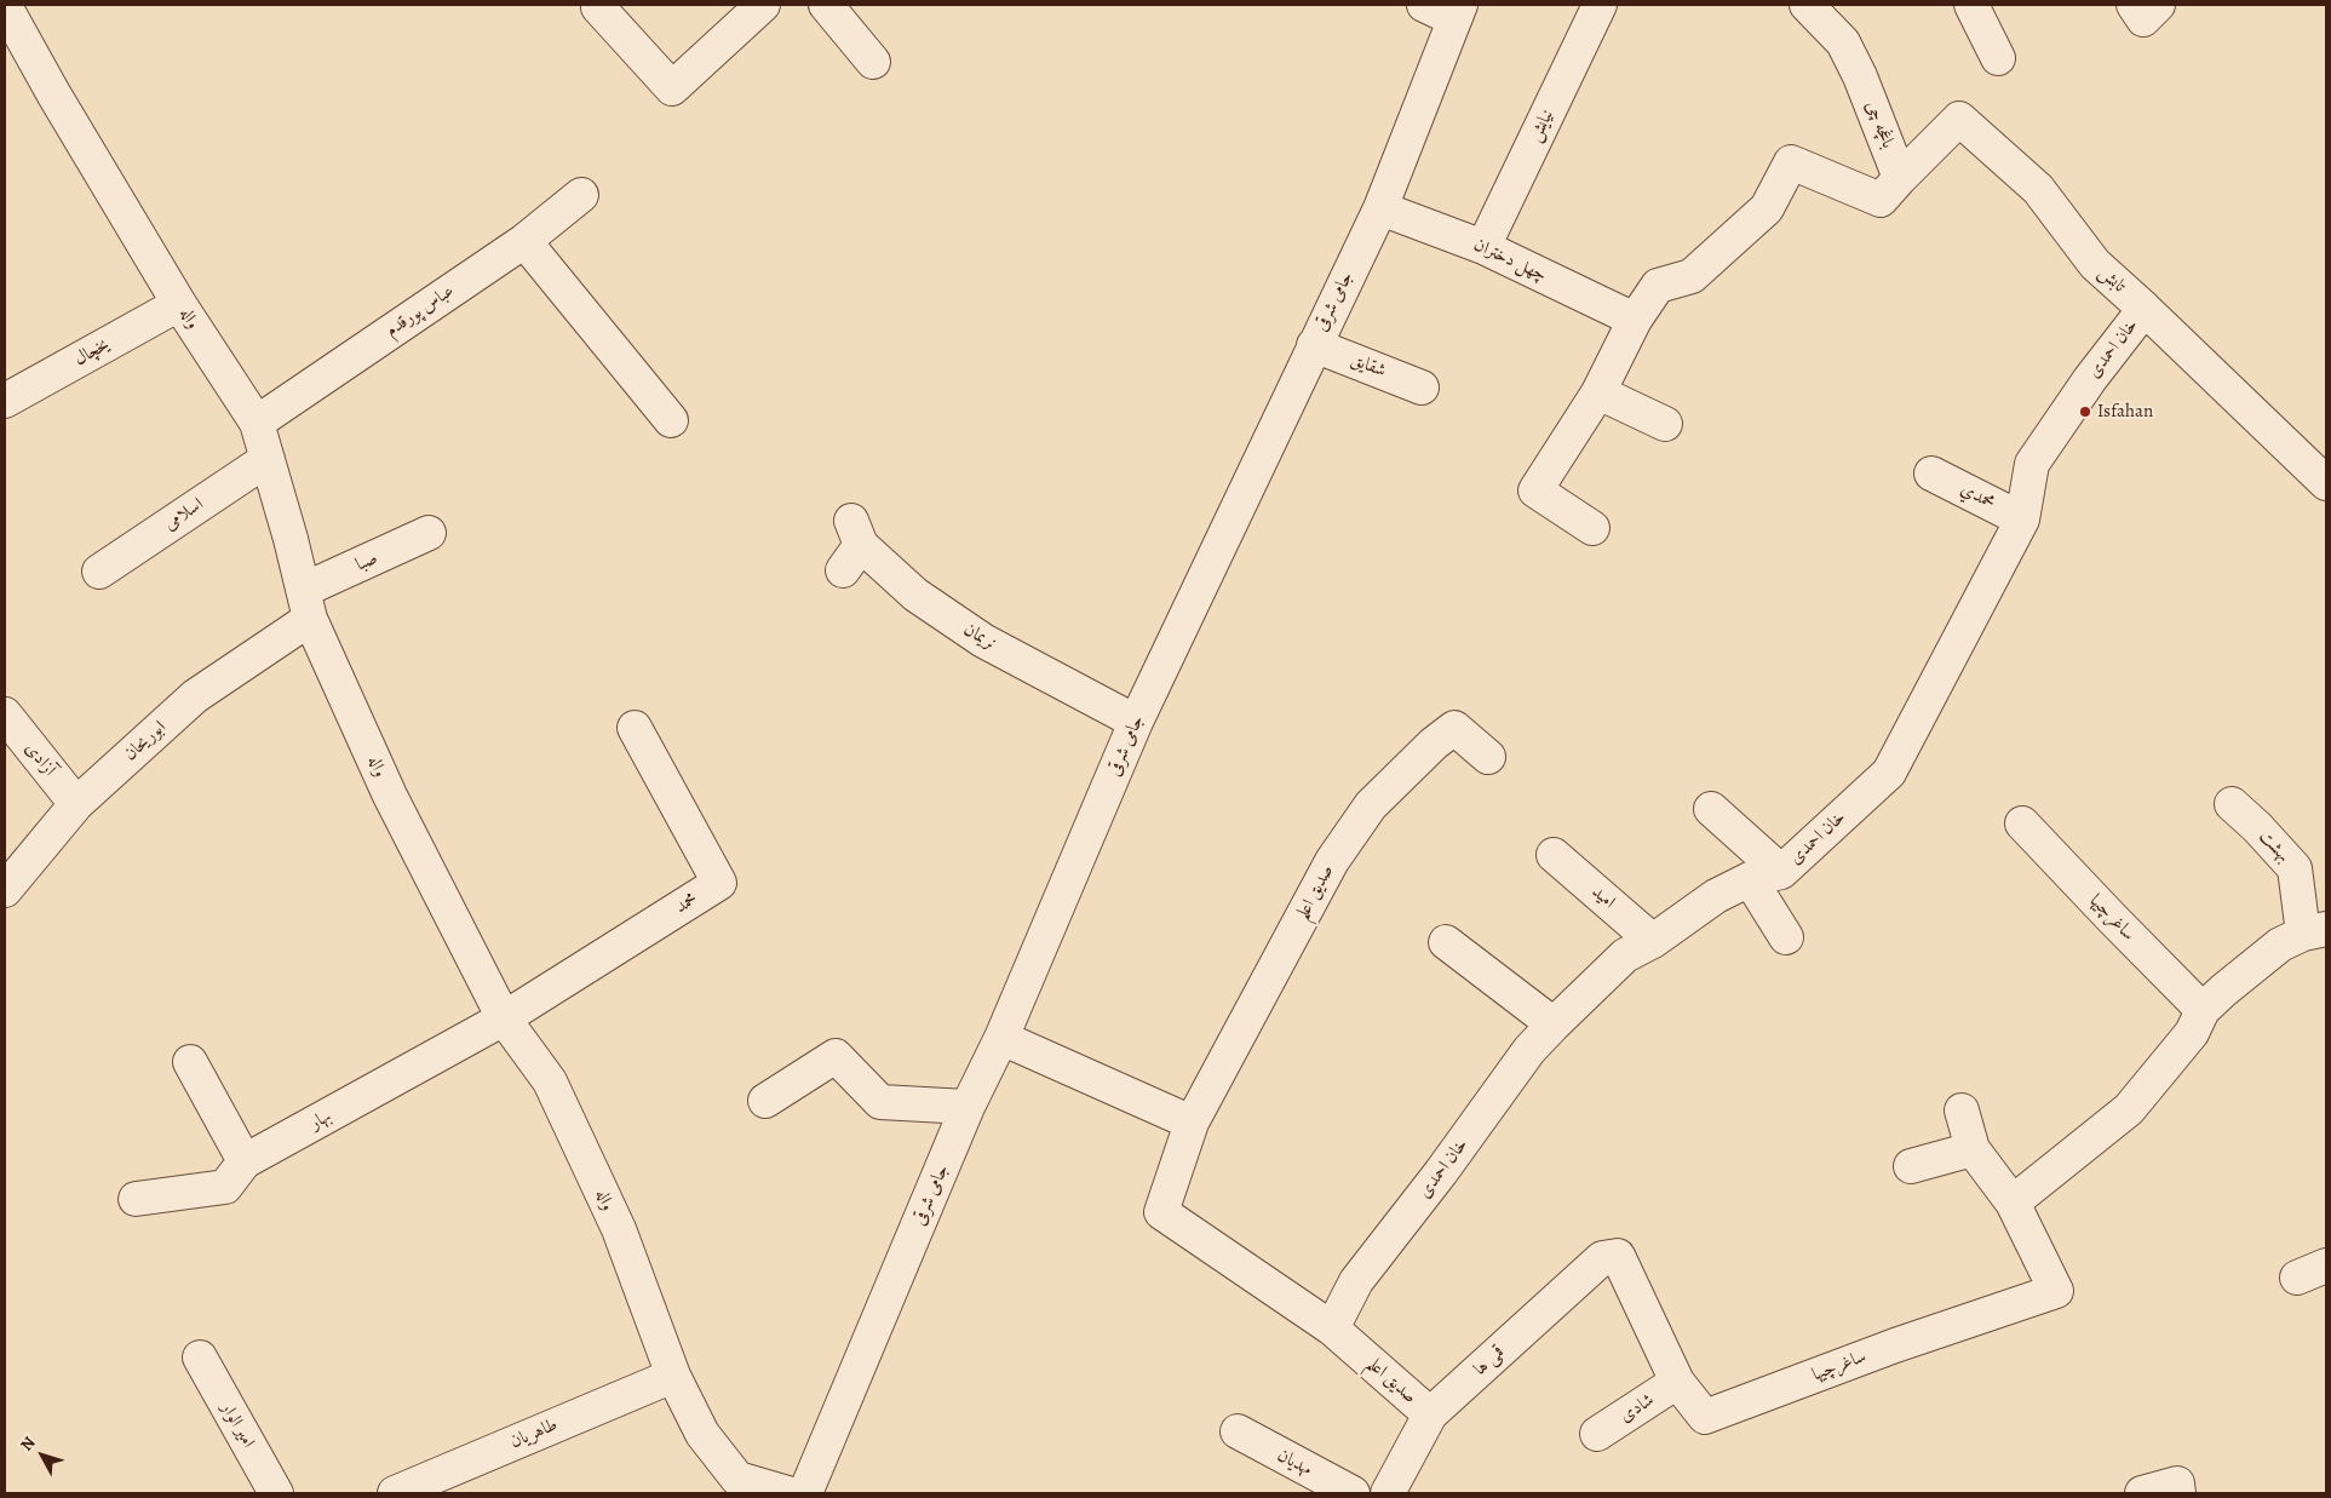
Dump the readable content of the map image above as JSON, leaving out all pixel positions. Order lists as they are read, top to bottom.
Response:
{
  "streets": {
    "street": [
      "باغچه چی",
      "نیایش",
      "چهل دختران",
      "تابش",
      "جامی شرقی",
      "عباس پورقدم",
      "واله",
      "خان احمدی",
      "یخچال",
      "شقایق",
      "محمدي",
      "اسلامی",
      "صبا",
      "نریمان",
      "ابوریحان",
      "آزادی",
      "بهشت",
      "صدیق اعلم",
      "امید",
      "محمد",
      "ساغرچیها",
      "بهار",
      "قمی ها",
      "شادی",
      "امیر الوار",
      "طاهریان",
      "مهدیان"
    ]
  },
  "crossings": [
    ["باغچه چی", "تابش"],
    ["نیایش", "چهل دختران"],
    ["چهل دختران", "جامی شرقی"],
    ["تابش", "خان احمدی"],
    ["جامی شرقی", "شقایق"],
    ["جامی شرقی", "نریمان"],
    ["عباس پورقدم", "واله"],
    ["واله", "یخچال"],
    ["واله", "اسلامی"],
    ["واله", "صبا"],
    ["واله", "ابوریحان"],
    ["واله", "محمد"],
    ["واله", "بهار"],
    ["واله", "طاهریان"],
    ["خان احمدی", "محمدي"],
    ["خان احمدی", "صدیق اعلم"],
    ["خان احمدی", "امید"],
    ["صبا", "ابوریحان"],
    ["ابوریحان", "آزادی"],
    ["صدیق اعلم", "قمی ها"],
    ["محمد", "بهار"],
    ["ساغرچیها", "قمی ها"],
    ["ساغرچیها", "شادی"]
  ],
  "places": ["Isfahan"],
  "north": "top left"
}
